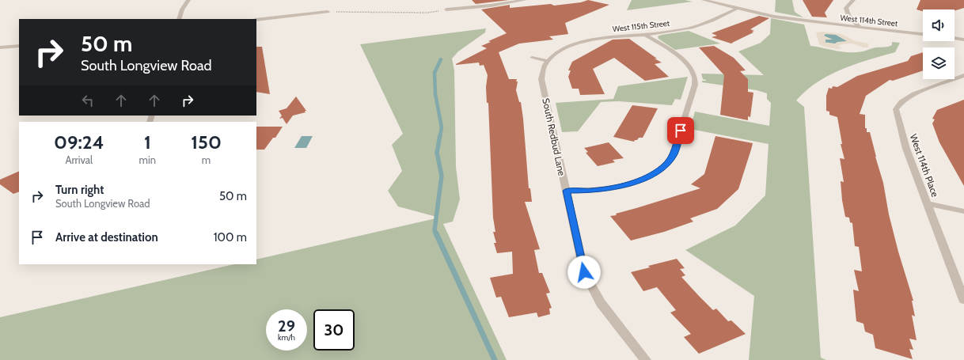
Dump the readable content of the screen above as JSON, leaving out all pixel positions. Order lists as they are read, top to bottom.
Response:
{
  "streets": {
    "street": [
      "West 114th Street",
      "West 115th Street",
      "South Redbud Lane",
      "West 114th Place"
    ]
  },
  "crossings": [
    ["West 114th Street", "West 115th Street"],
    ["West 115th Street", "South Redbud Lane"]
  ],
  "page": {
    "turn": ["50 m", "South Longview Road"],
    "eta": [
      "09:24",
      "Arrival",
      "1",
      "min",
      "150",
      "m"
    ],
    "list": [
      {
        "name": "Turn right",
        "note": "South Longview Road",
        "value": "50 m"
      },
      {
        "name": "Arrive at destination",
        "value": "100 m"
      }
    ],
    "speed": "29 km/h",
    "limit": "30"
  }
}
